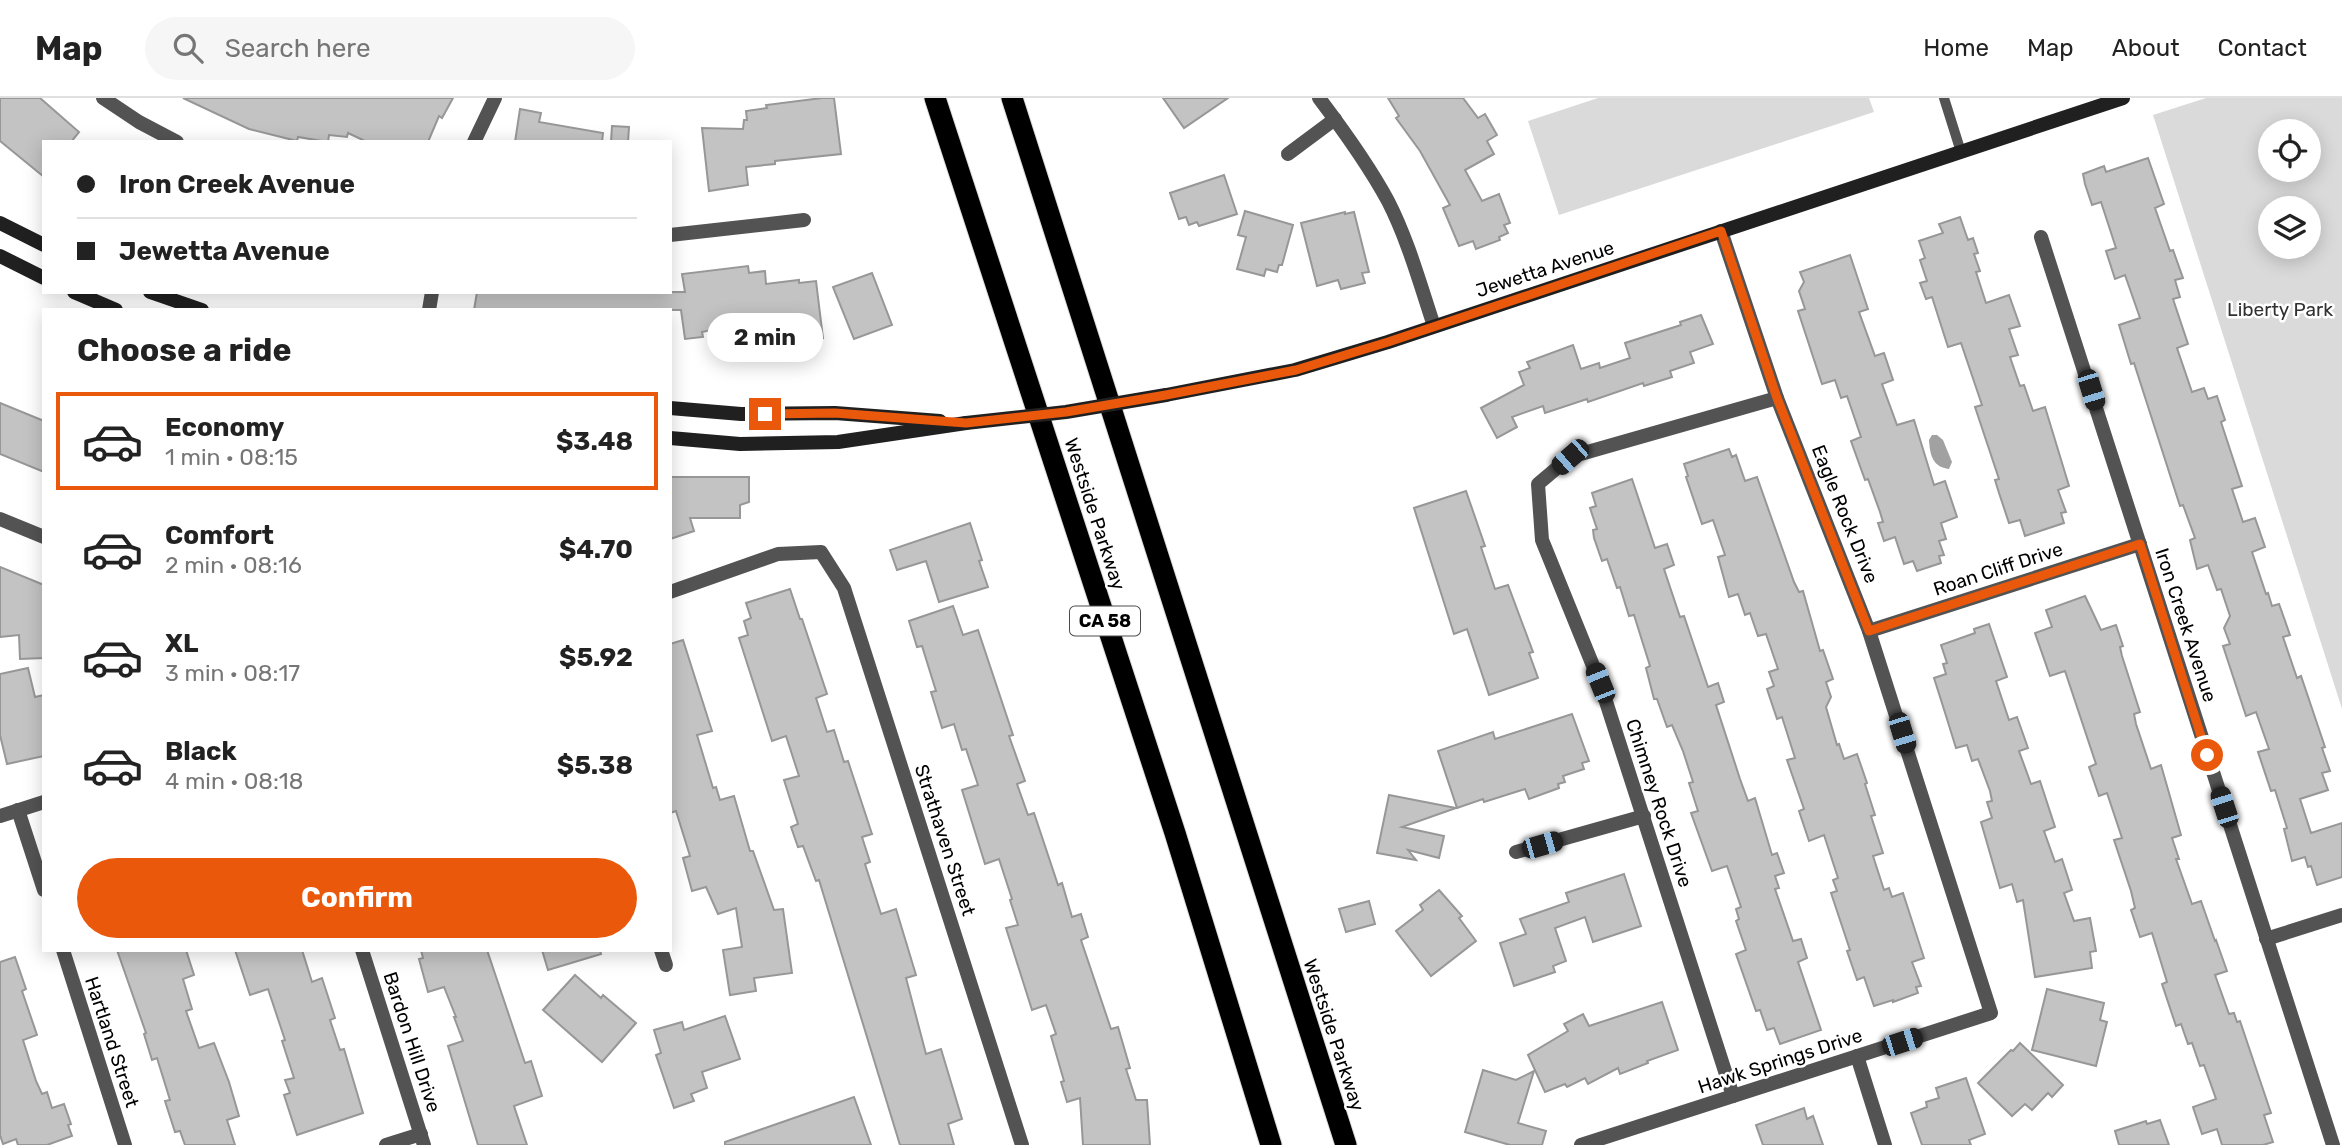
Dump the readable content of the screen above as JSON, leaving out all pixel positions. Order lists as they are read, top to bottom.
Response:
{
  "streets": {
    "highway": ["Westside Parkway", "CA 58"],
    "street": [
      "Jewetta Avenue",
      "Eagle Rock Drive",
      "Roan Cliff Drive",
      "Iron Creek Avenue",
      "Chimney Rock Drive",
      "Strathaven Street",
      "Hartland Street",
      "Bardon Hill Drive",
      "Hawk Springs Drive"
    ]
  },
  "crossings": [
    ["Jewetta Avenue", "Eagle Rock Drive"],
    ["Eagle Rock Drive", "Roan Cliff Drive"],
    ["Eagle Rock Drive", "Chimney Rock Drive"],
    ["Eagle Rock Drive", "Hawk Springs Drive"],
    ["Roan Cliff Drive", "Iron Creek Avenue"],
    ["Chimney Rock Drive", "Hawk Springs Drive"]
  ],
  "parks": ["Liberty Park"],
  "page": {
    "header": "Map",
    "search": "Search here",
    "nav": [
      "Home",
      "Map",
      "About",
      "Contact"
    ],
    "banner": ["Iron Creek Avenue", "Jewetta Avenue"],
    "heading": "Choose a ride",
    "bubble": "2 min",
    "list": [
      {
        "name": "Economy",
        "note": "1 min · 08:15",
        "value": "$3.48"
      },
      {
        "name": "Comfort",
        "note": "2 min · 08:16",
        "value": "$4.70"
      },
      {
        "name": "XL",
        "note": "3 min · 08:17",
        "value": "$5.92"
      },
      {
        "name": "Black",
        "note": "4 min · 08:18",
        "value": "$5.38"
      }
    ],
    "buttons": "Confirm"
  }
}
